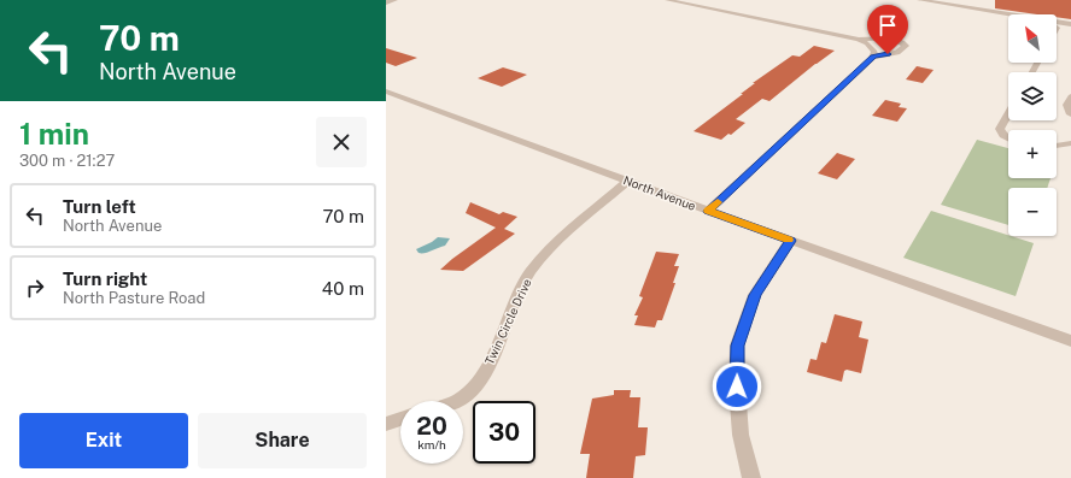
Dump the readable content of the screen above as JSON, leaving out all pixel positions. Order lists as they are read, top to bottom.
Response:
{
  "streets": {
    "street": ["North Avenue", "Twin Circle Drive"]
  },
  "crossings": [
    ["North Avenue", "Twin Circle Drive"]
  ],
  "north": "top left",
  "page": {
    "turn": ["70 m", "North Avenue"],
    "map_buttons": ["+", "−"],
    "heading": ["1 min", "300 m · 21:27"],
    "list": [
      {
        "name": "Turn left",
        "note": "North Avenue",
        "value": "70 m"
      },
      {
        "name": "Turn right",
        "note": "North Pasture Road",
        "value": "40 m"
      }
    ],
    "speed": "20 km/h",
    "limit": "30",
    "buttons": ["Exit", "Share"]
  }
}
